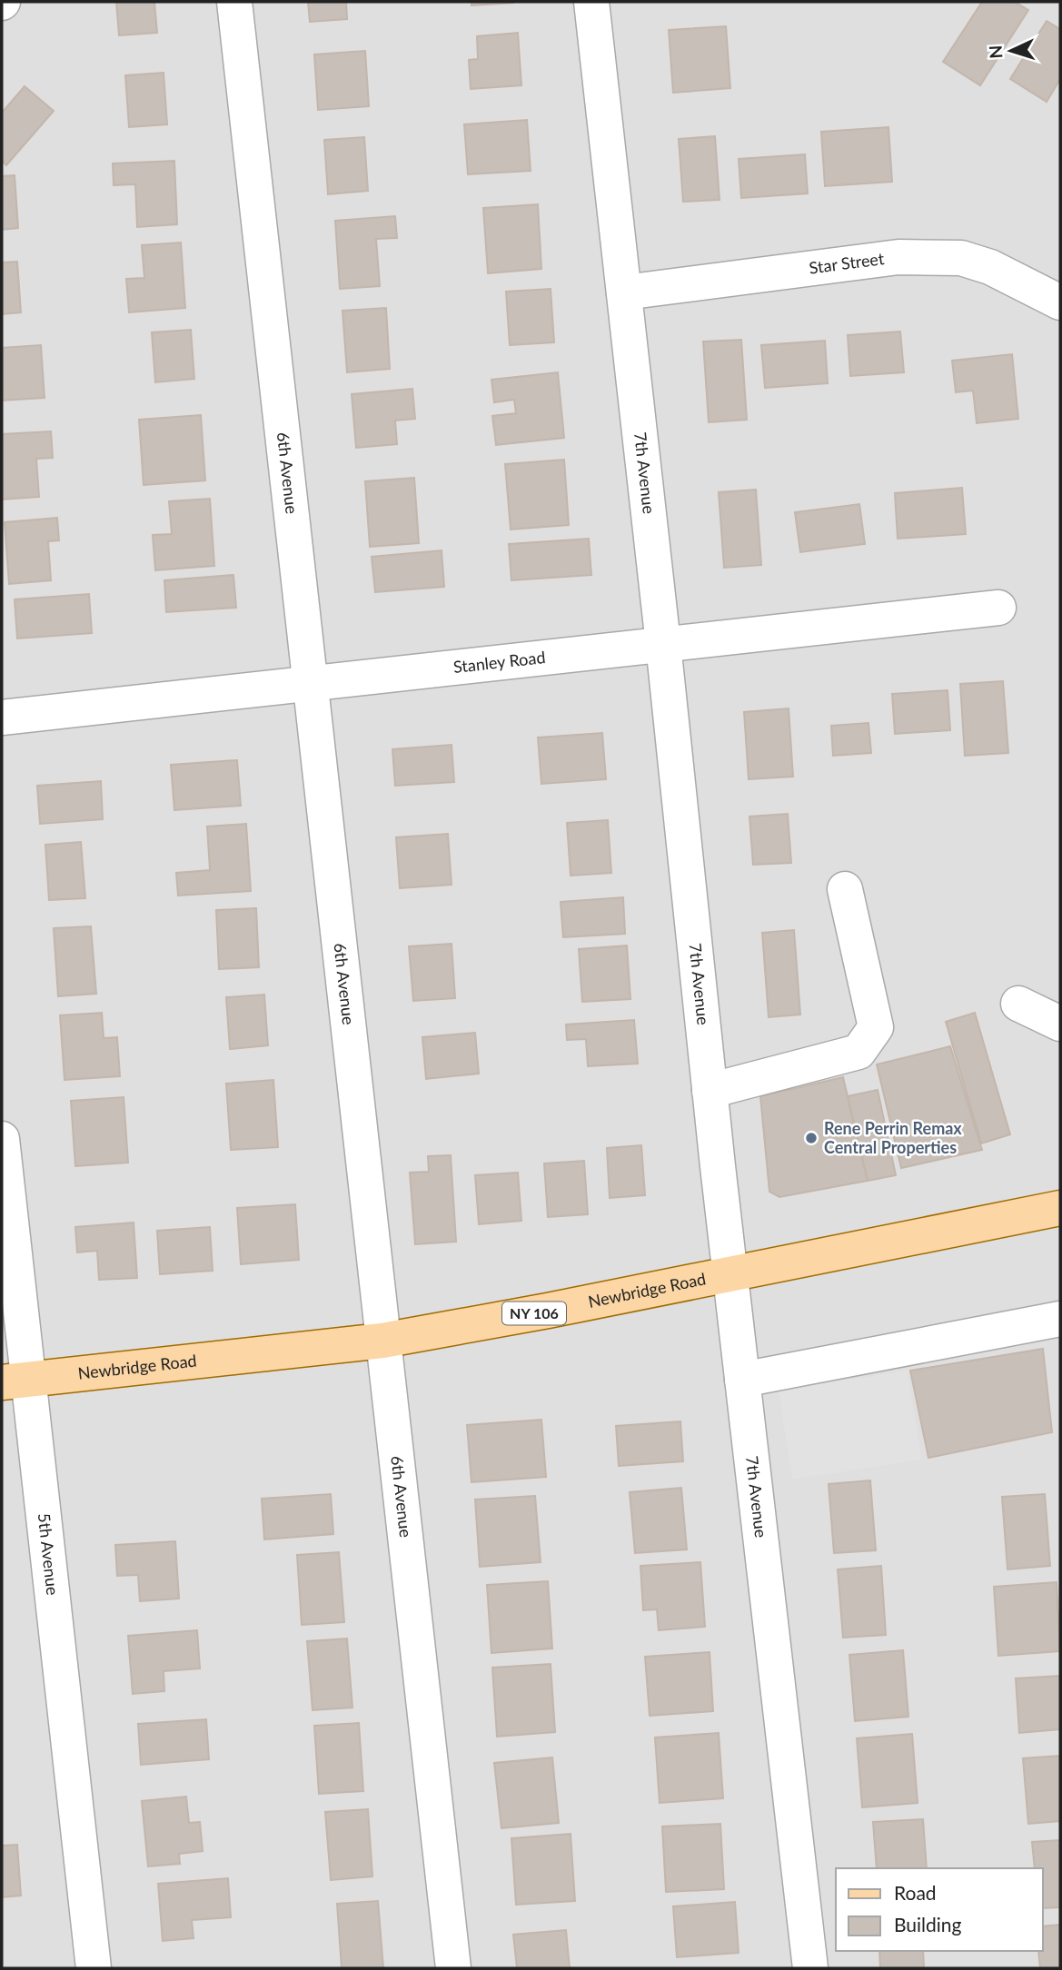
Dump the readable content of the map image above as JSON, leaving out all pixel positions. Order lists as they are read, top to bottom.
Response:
{
  "streets": {
    "main road": ["Newbridge Road", "NY 106"],
    "street": [
      "Star Street",
      "6th Avenue",
      "7th Avenue",
      "Stanley Road",
      "5th Avenue"
    ]
  },
  "crossings": [
    ["Star Street", "7th Avenue"],
    ["6th Avenue", "Stanley Road"],
    ["6th Avenue", "Newbridge Road"],
    ["7th Avenue", "Stanley Road"],
    ["7th Avenue", "Newbridge Road"],
    ["Newbridge Road", "5th Avenue"]
  ],
  "places": ["Rene Perrin Remax Central Properties"],
  "legend": ["Road", "Building"],
  "north": "left"
}
